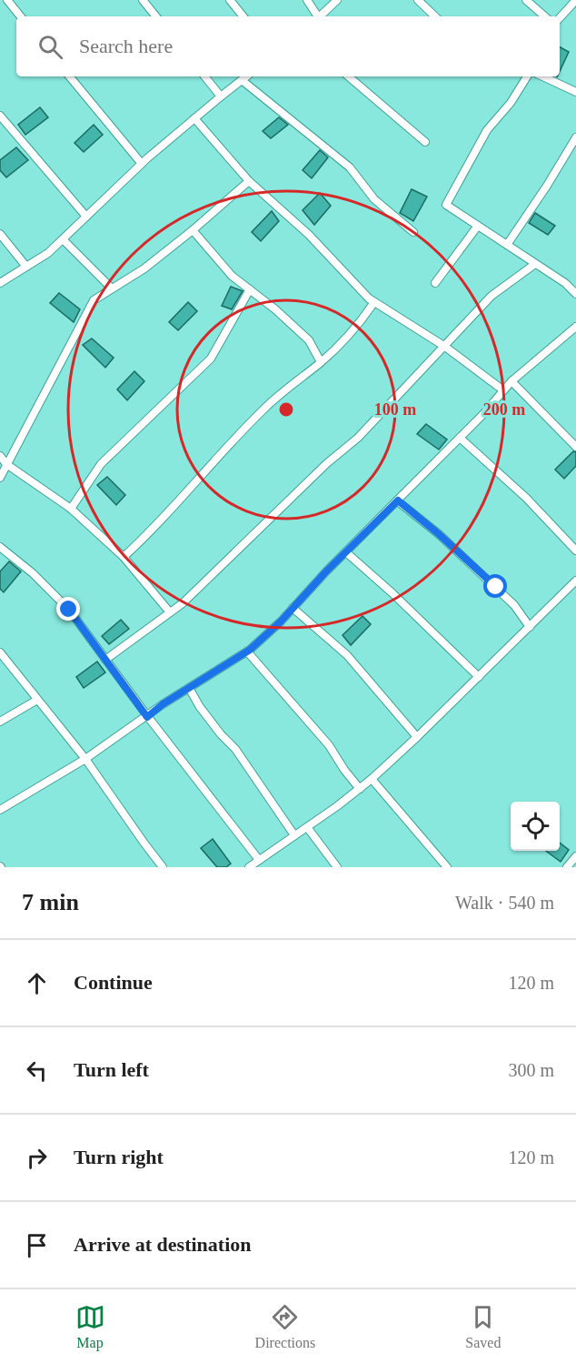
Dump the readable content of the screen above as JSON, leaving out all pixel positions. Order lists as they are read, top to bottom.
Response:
{
  "page": {
    "search": "Search here",
    "heading": ["7 min", "Walk · 540 m"],
    "list": [
      ["Continue", "120 m"],
      ["Turn left", "300 m"],
      ["Turn right", "120 m"],
      "Arrive at destination"
    ],
    "nav": ["Map", "Directions", "Saved"]
  },
  "rings": ["100 m", "200 m"]
}
